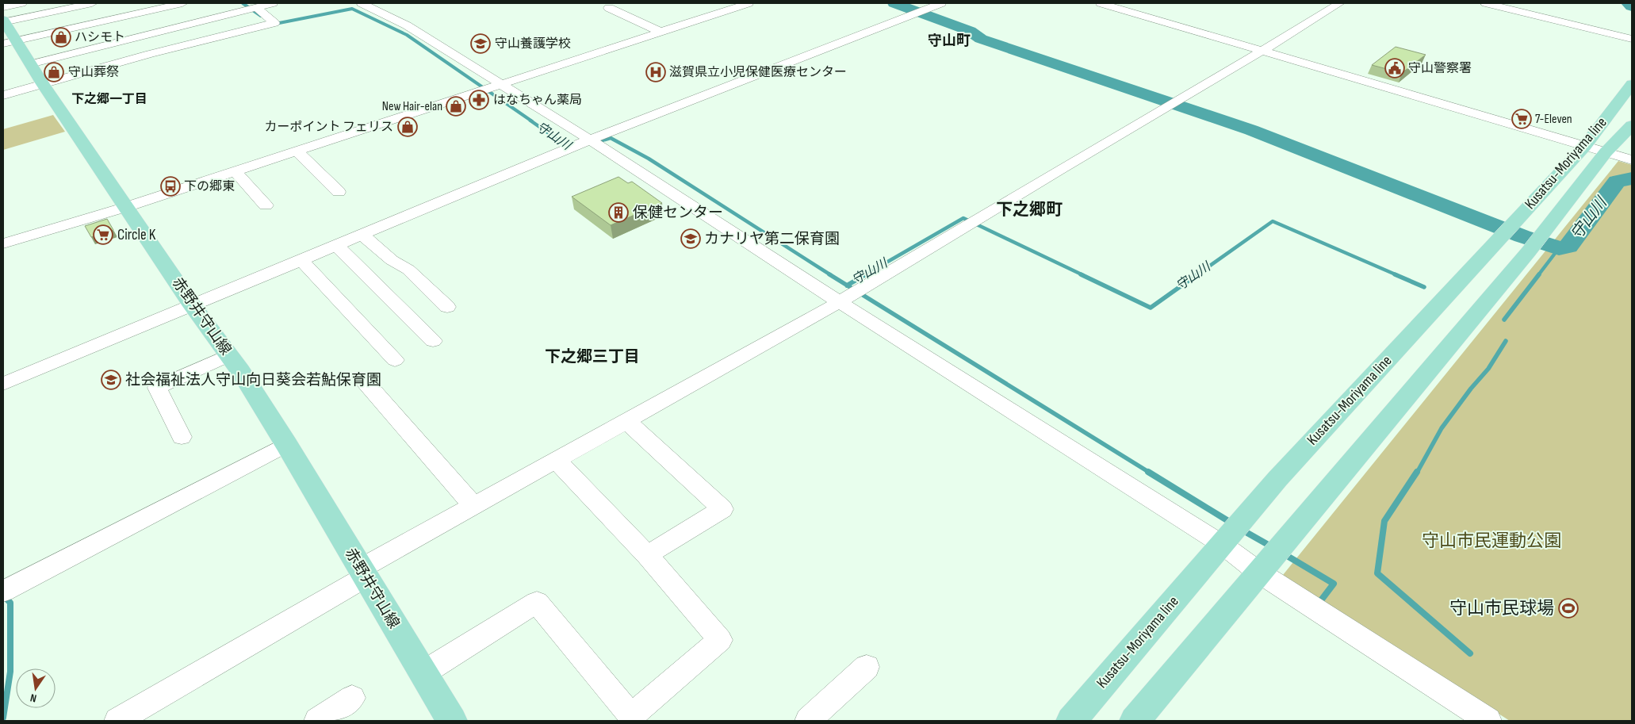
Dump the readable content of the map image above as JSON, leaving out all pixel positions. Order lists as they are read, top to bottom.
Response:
{
  "streets": {
    "main road": ["Kusatsu-Moriyama line", "赤野井守山線"]
  },
  "districts": [
    "守山町",
    "下之郷一丁目",
    "下之郷町",
    "下之郷三丁目"
  ],
  "water": ["守山川"],
  "parks": ["守山市民運動公園"],
  "places": {
    "shop": [
      "ハシモト",
      "守山葬祭",
      "New Hair-elan",
      "カーポイント フェリス"
    ],
    "school or university": ["守山養護学校", "カナリヤ第二保育園", "社会福祉法人守山向日葵会若鮎保育園"],
    "public building": ["守山警察署"],
    "hospital": ["滋賀県立小児保健医療センター"],
    "pharmacy": ["はなちゃん薬局"],
    "supermarket": ["7-Eleven", "Circle K"],
    "bus stop": ["下の郷東"],
    "building": ["保健センター"],
    "sports": ["守山市民球場"]
  },
  "north": "bottom"
}
